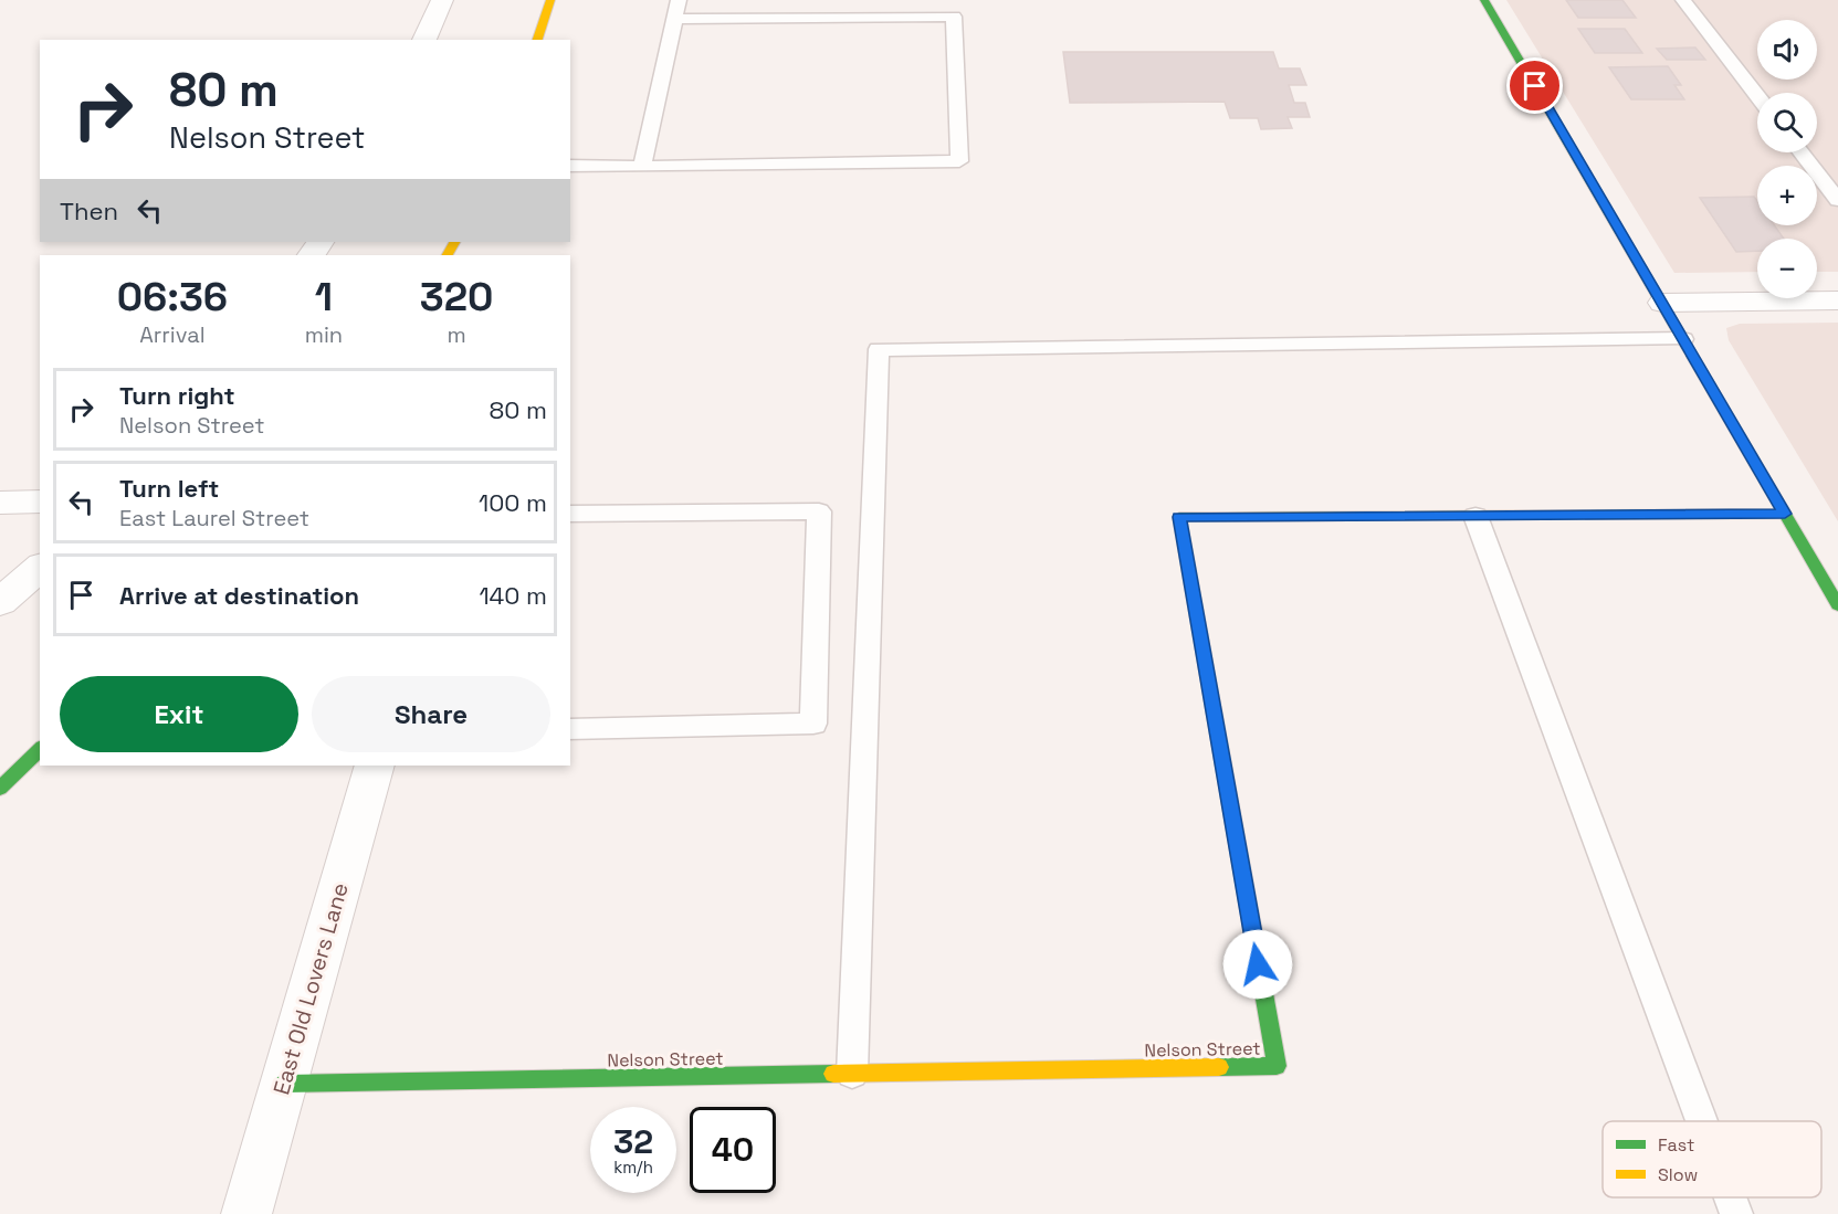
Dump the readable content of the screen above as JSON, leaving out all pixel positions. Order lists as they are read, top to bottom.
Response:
{
  "streets": {
    "street": ["East Old Lovers Lane", "Nelson Street"]
  },
  "crossings": [
    ["East Old Lovers Lane", "Nelson Street"]
  ],
  "legend": ["Fast", "Slow"],
  "page": {
    "map_buttons": ["+", "−"],
    "turn": ["80 m", "Nelson Street"],
    "then": "Then",
    "eta": [
      "06:36",
      "Arrival",
      "1",
      "min",
      "320",
      "m"
    ],
    "list": [
      {
        "name": "Turn right",
        "note": "Nelson Street",
        "value": "80 m"
      },
      {
        "name": "Turn left",
        "note": "East Laurel Street",
        "value": "100 m"
      },
      {
        "name": "Arrive at destination",
        "value": "140 m"
      }
    ],
    "buttons": ["Exit", "Share"],
    "speed": "32 km/h",
    "limit": "40"
  }
}
